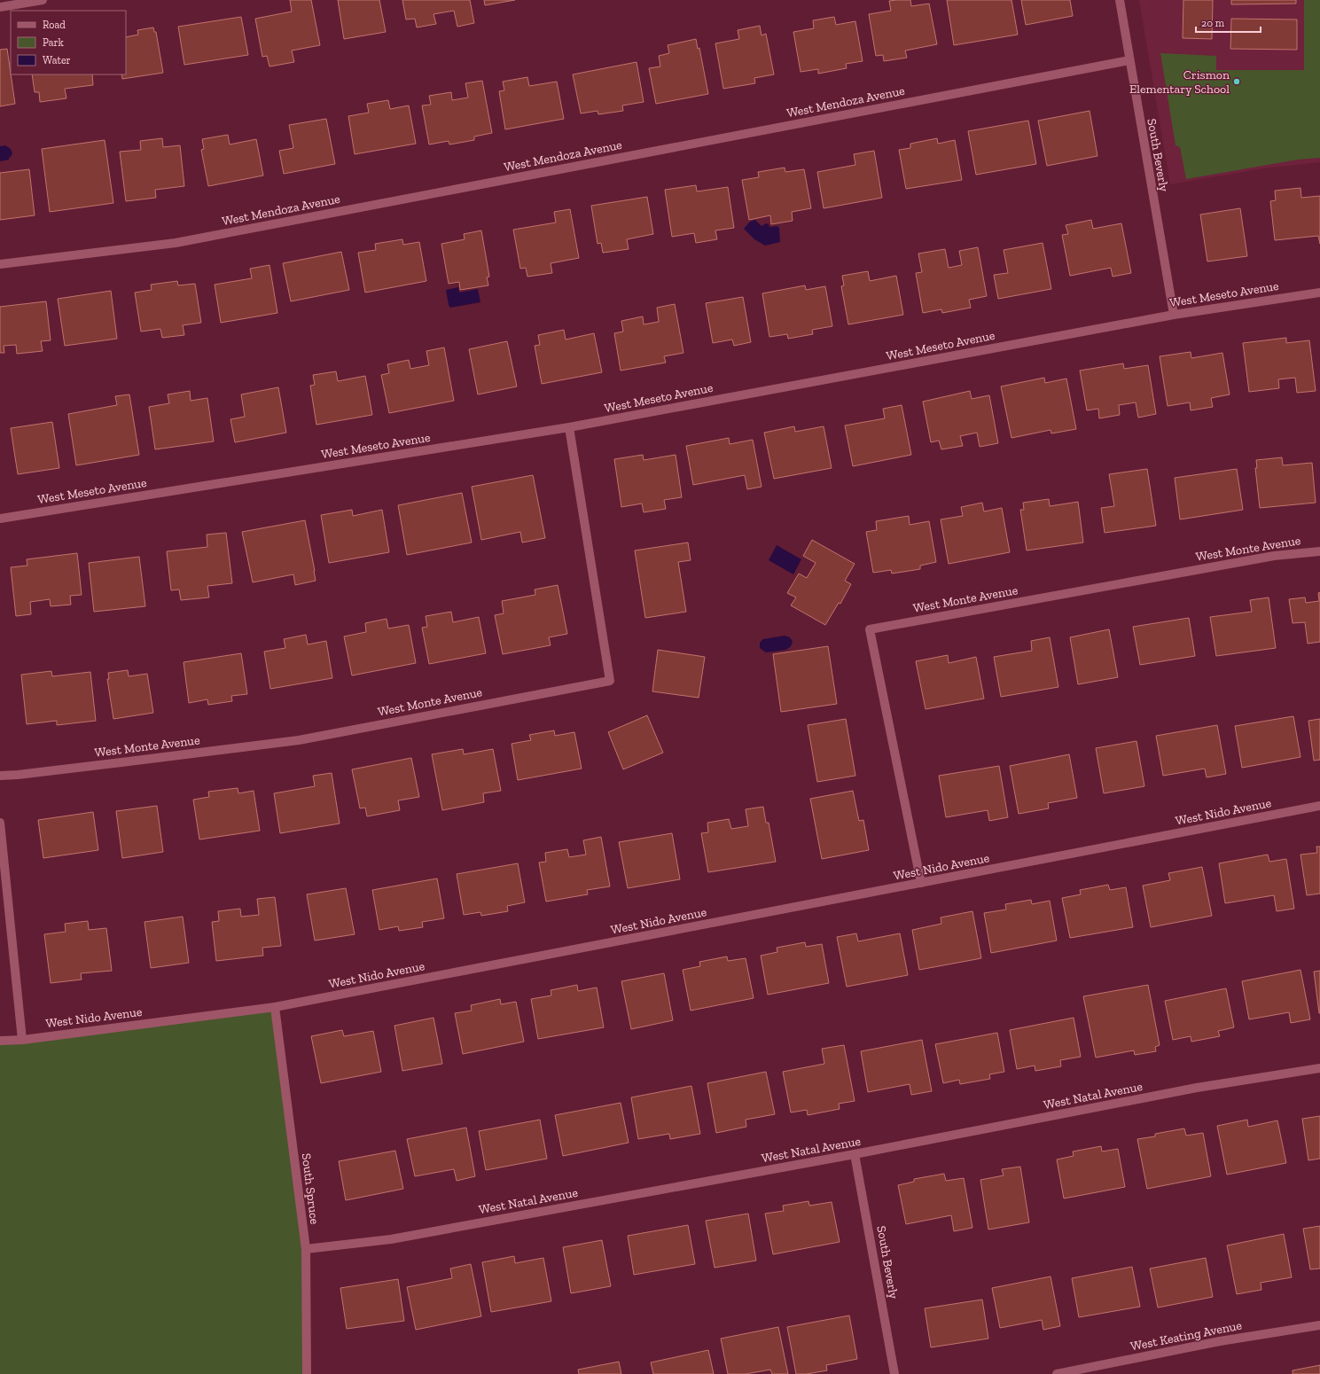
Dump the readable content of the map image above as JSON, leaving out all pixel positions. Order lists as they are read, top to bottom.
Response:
{
  "streets": {
    "street": [
      "West Mendoza Avenue",
      "South Beverly",
      "West Meseto Avenue",
      "West Monte Avenue",
      "West Nido Avenue",
      "West Natal Avenue",
      "South Spruce",
      "West Keating Avenue"
    ]
  },
  "crossings": [
    ["West Mendoza Avenue", "South Beverly"],
    ["South Beverly", "West Meseto Avenue"],
    ["South Beverly", "West Natal Avenue"],
    ["West Meseto Avenue", "West Monte Avenue"],
    ["West Monte Avenue", "West Nido Avenue"],
    ["West Nido Avenue", "South Spruce"],
    ["West Natal Avenue", "South Spruce"]
  ],
  "places": ["Crismon Elementary School"],
  "legend": ["Road", "Park", "Water"],
  "scale_bar": "20 m"
}
